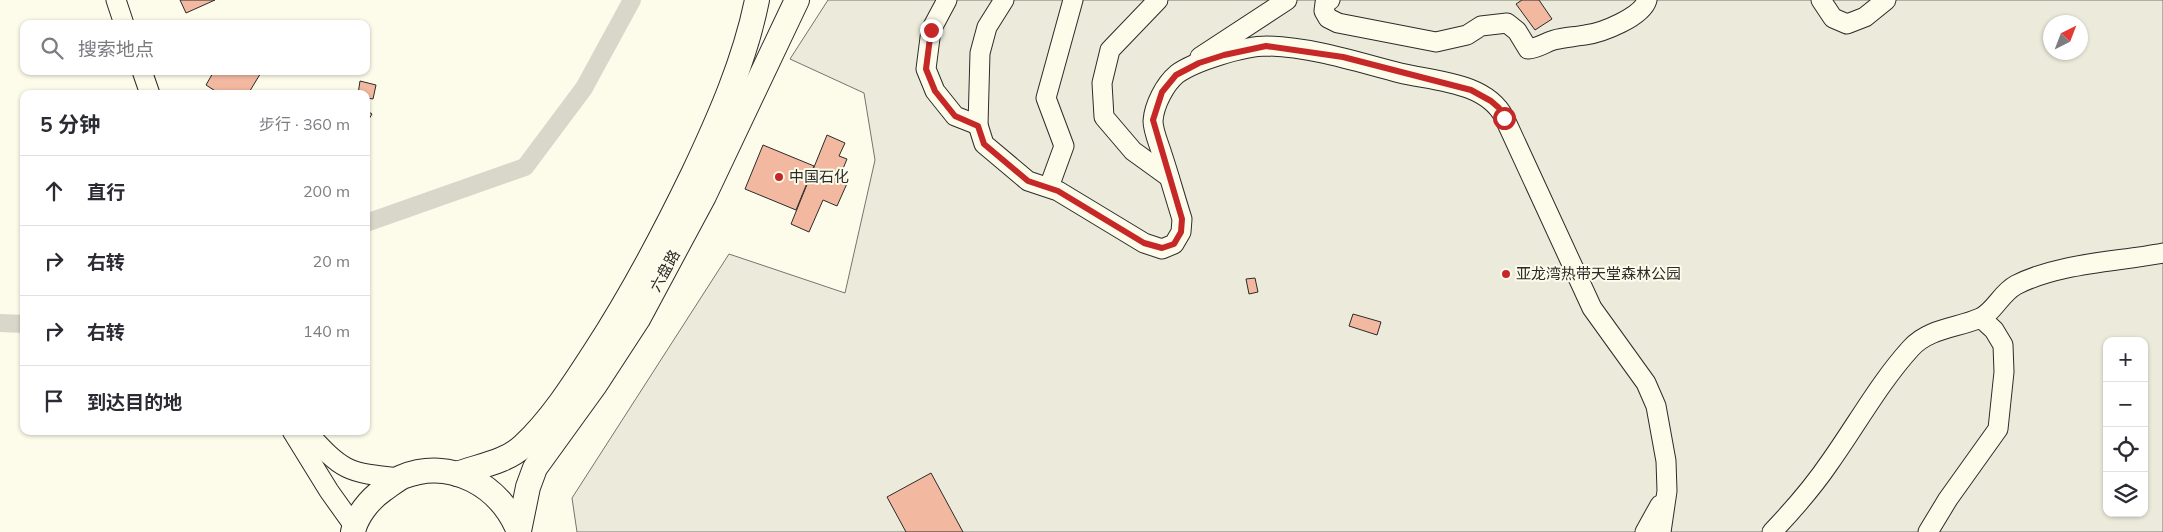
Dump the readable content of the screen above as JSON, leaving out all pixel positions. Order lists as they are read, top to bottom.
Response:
{
  "streets": {
    "main road": ["六盘路"]
  },
  "places": ["中国石化", "亚龙湾热带天堂森林公园"],
  "north": "top right",
  "page": {
    "search": "搜索地点",
    "heading": ["5 分钟", "步行 · 360 m"],
    "list": [
      ["直行", "200 m"],
      ["右转", "20 m"],
      ["右转", "140 m"],
      "到达目的地"
    ],
    "map_buttons": ["+", "−"]
  }
}
